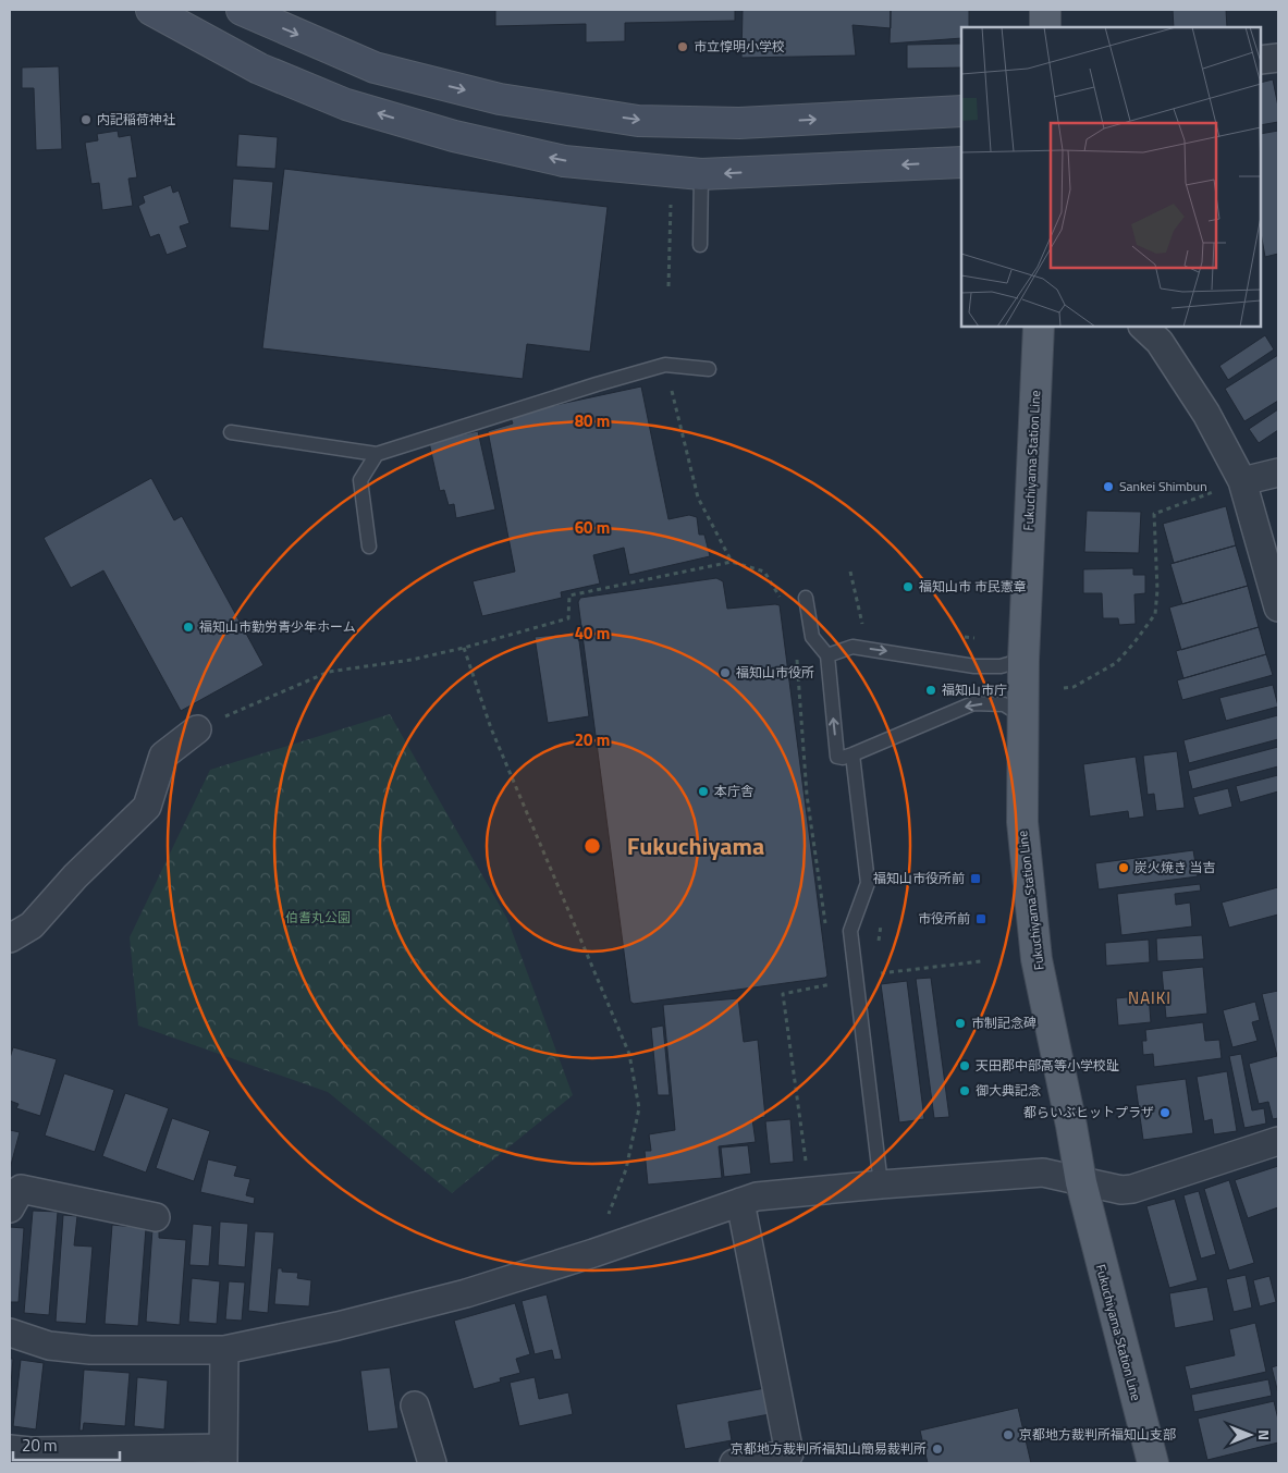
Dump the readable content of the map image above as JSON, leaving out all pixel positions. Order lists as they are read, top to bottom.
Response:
{
  "streets": {
    "main road": ["Fukuchiyama Station Line"]
  },
  "districts": ["Fukuchiyama", "NAIKI"],
  "parks": ["伯耆丸公園"],
  "places": {
    "other": [
      "市立惇明小学校",
      "内記稲荷神社",
      "Sankei Shimbun",
      "福知山市 市民憲章",
      "福知山市勤労青少年ホーム",
      "福知山市役所",
      "福知山市庁",
      "本庁舎",
      "炭火焼き 当吉",
      "市制記念碑",
      "天田郡中部高等小学校趾",
      "御大典記念",
      "都らいぶヒットプラザ",
      "京都地方裁判所福知山支部",
      "京都地方裁判所福知山簡易裁判所"
    ],
    "transit": ["福知山市役所前", "市役所前"]
  },
  "scale_bar": "20 m",
  "north": "right",
  "rings": [
    "80 m",
    "60 m",
    "40 m",
    "20 m"
  ]
}
